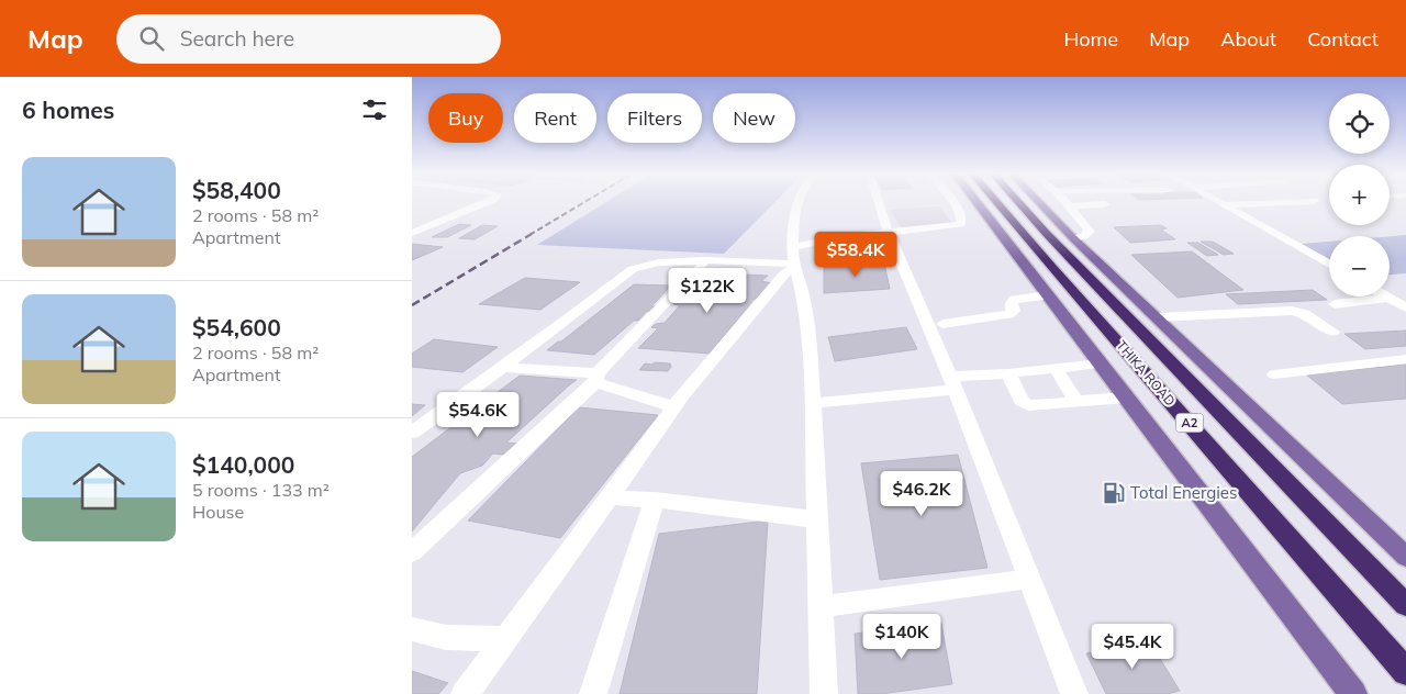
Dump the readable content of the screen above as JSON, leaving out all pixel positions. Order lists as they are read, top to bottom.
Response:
{
  "streets": {
    "highway": ["THIKA ROAD", "A2"]
  },
  "places": {
    "fuel station": ["Total Energies"]
  },
  "page": {
    "header": "Map",
    "search": "Search here",
    "nav": [
      "Home",
      "Map",
      "About",
      "Contact"
    ],
    "heading": "6 homes",
    "map_buttons": ["+", "−"],
    "chip": [
      "Buy",
      "Rent",
      "Filters",
      "New"
    ],
    "list": [
      {
        "name": "$58,400",
        "note": "2 rooms · 58 m² · Apartment"
      },
      {
        "name": "$54,600",
        "note": "2 rooms · 58 m² · Apartment"
      },
      {
        "name": "$140,000",
        "note": "5 rooms · 133 m² · House"
      }
    ],
    "price": [
      "$58.4K",
      "$122K",
      "$54.6K",
      "$46.2K",
      "$140K",
      "$45.4K"
    ]
  }
}
